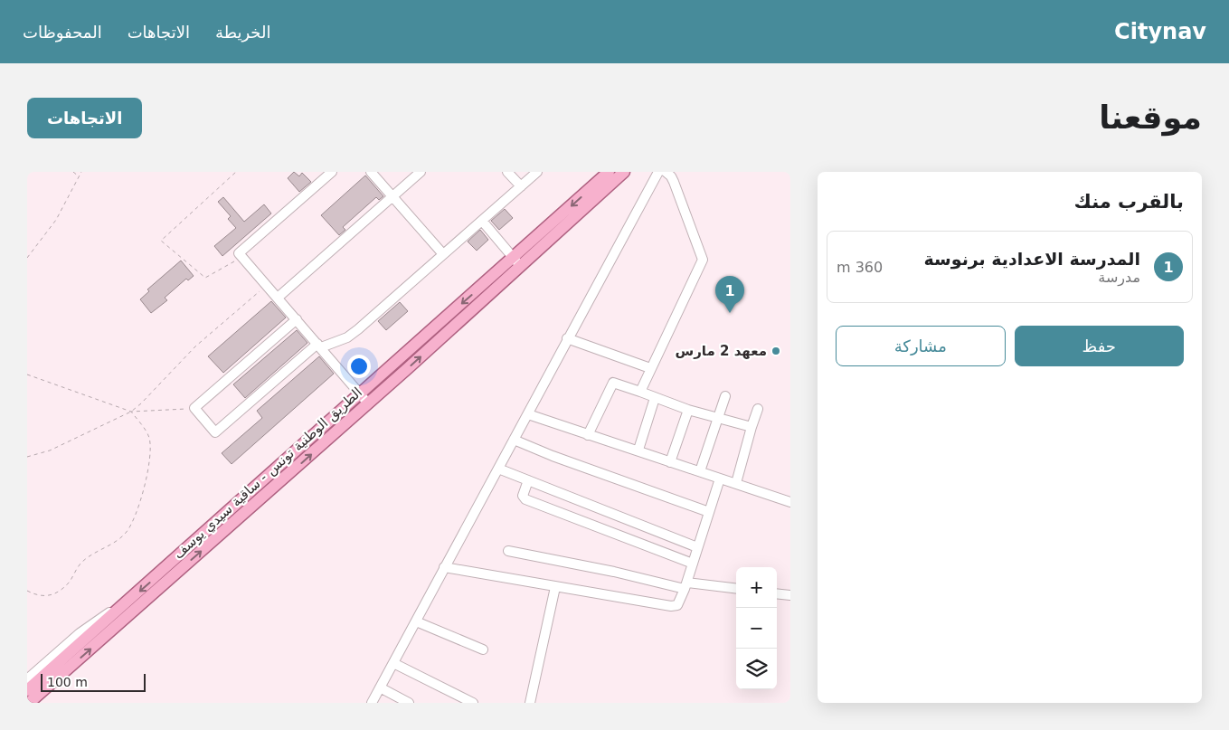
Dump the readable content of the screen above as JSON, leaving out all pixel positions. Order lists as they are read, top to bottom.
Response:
{
  "streets": {
    "main road": ["الطريق الوطنية تونس - ساقية سيدي يوسف"]
  },
  "places": ["معهد 2 مارس"],
  "scale_bar": "100 m",
  "page": {
    "header": "Citynav",
    "nav": ["الخريطة", "الاتجاهات", "المحفوظات"],
    "buttons": [
      "الاتجاهات",
      ["حفظ", "مشاركة"]
    ],
    "title": "موقعنا",
    "heading": "بالقرب منك",
    "list": [
      {
        "mark": "1",
        "name": "المدرسة الاعدادية برنوسة",
        "note": "مدرسة",
        "value": "360 m"
      }
    ],
    "pins": "1",
    "map_buttons": ["+", "−"],
    "scale": "100 m"
  }
}
